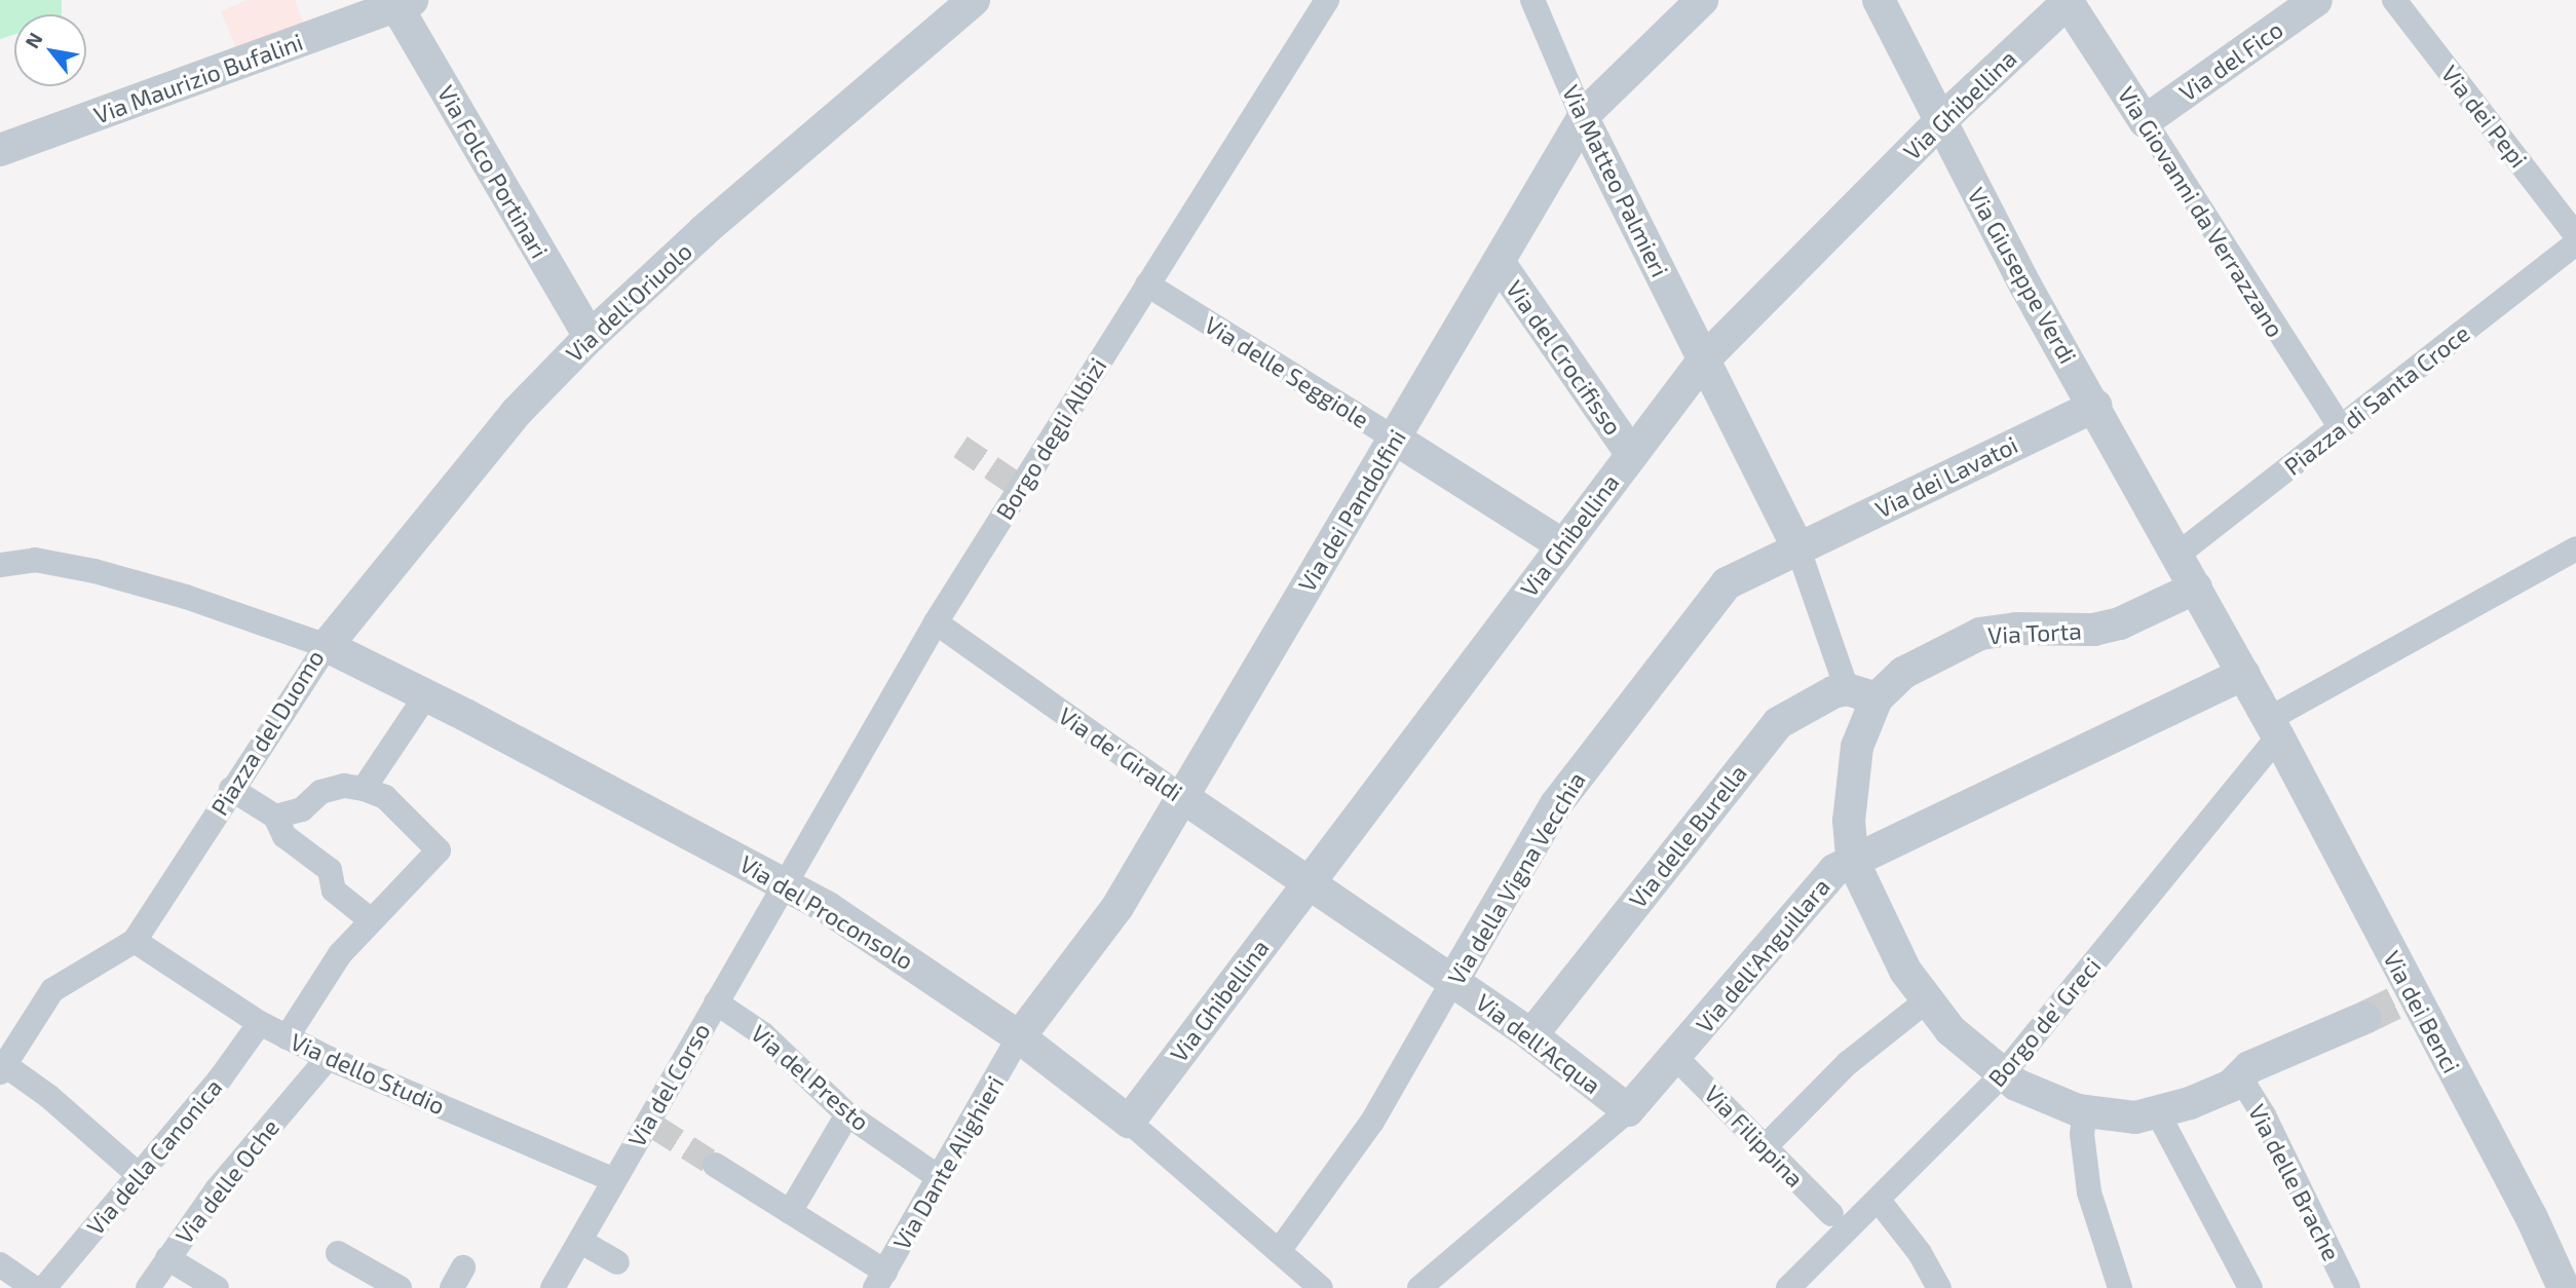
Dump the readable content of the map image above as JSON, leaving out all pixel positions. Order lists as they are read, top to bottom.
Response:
{
  "streets": {
    "street": [
      "Via del Fico",
      "Via Maurizio Bufalini",
      "Via Ghibellina",
      "Via dei Pepi",
      "Via Folco Portinari",
      "Via Matteo Palmieri",
      "Via Giovanni da Verrazzano",
      "Via Giuseppe Verdi",
      "Via dell'Oriuolo",
      "Via del Crocifisso",
      "Via delle Seggiole",
      "Piazza di Santa Croce",
      "Borgo degli Albizi",
      "Via dei Lavatoi",
      "Via dei Pandolfini",
      "Via Torta",
      "Piazza del Duomo",
      "Via de' Giraldi",
      "Via delle Burella",
      "Via della Vigna Vecchia",
      "Via del Proconsolo",
      "Via dell'Anguillara",
      "Via dei Benci",
      "Borgo de' Greci",
      "Via dell'Acqua",
      "Via dello Studio",
      "Via del Presto",
      "Via del Corso",
      "Via Filippina",
      "Via della Canonica",
      "Via Dante Alighieri",
      "Via delle Oche",
      "Via delle Brache"
    ]
  },
  "crossings": [
    ["Via del Fico", "Via Giovanni da Verrazzano"],
    ["Via Maurizio Bufalini", "Via Folco Portinari"],
    ["Via Ghibellina", "Via Matteo Palmieri"],
    ["Via Ghibellina", "Via Giovanni da Verrazzano"],
    ["Via Ghibellina", "Via Giuseppe Verdi"],
    ["Via Ghibellina", "Via del Crocifisso"],
    ["Via Ghibellina", "Via delle Seggiole"],
    ["Via Ghibellina", "Via de' Giraldi"],
    ["Via Ghibellina", "Via del Proconsolo"],
    ["Via Ghibellina", "Via dell'Acqua"],
    ["Via dei Pepi", "Piazza di Santa Croce"],
    ["Via Folco Portinari", "Via dell'Oriuolo"],
    ["Via Matteo Palmieri", "Via dei Lavatoi"],
    ["Via Matteo Palmieri", "Via dei Pandolfini"],
    ["Via Matteo Palmieri", "Via della Vigna Vecchia"],
    ["Via Giuseppe Verdi", "Piazza di Santa Croce"],
    ["Via Giuseppe Verdi", "Via dei Lavatoi"],
    ["Via dell'Oriuolo", "Piazza del Duomo"],
    ["Via dell'Oriuolo", "Via del Proconsolo"],
    ["Via del Crocifisso", "Via dei Pandolfini"],
    ["Via delle Seggiole", "Borgo degli Albizi"],
    ["Via delle Seggiole", "Via dei Pandolfini"],
    ["Borgo degli Albizi", "Via de' Giraldi"],
    ["Borgo degli Albizi", "Via del Proconsolo"],
    ["Borgo degli Albizi", "Via del Corso"],
    ["Via dei Lavatoi", "Via della Vigna Vecchia"],
    ["Via dei Pandolfini", "Via de' Giraldi"],
    ["Via dei Pandolfini", "Via del Proconsolo"],
    ["Via dei Pandolfini", "Via Dante Alighieri"],
    ["Via Torta", "Via delle Burella"],
    ["Piazza del Duomo", "Via del Proconsolo"],
    ["Piazza del Duomo", "Via dello Studio"],
    ["Via de' Giraldi", "Via dell'Acqua"],
    ["Via delle Burella", "Via dell'Acqua"],
    ["Via della Vigna Vecchia", "Via del Proconsolo"],
    ["Via della Vigna Vecchia", "Via dell'Acqua"],
    ["Via del Proconsolo", "Via del Corso"],
    ["Via del Proconsolo", "Via Dante Alighieri"],
    ["Via dell'Anguillara", "Via dell'Acqua"],
    ["Via dell'Anguillara", "Via Filippina"],
    ["Via dei Benci", "Borgo de' Greci"],
    ["Borgo de' Greci", "Via Filippina"],
    ["Via dello Studio", "Via del Corso"],
    ["Via dello Studio", "Via della Canonica"],
    ["Via dello Studio", "Via delle Oche"],
    ["Via del Presto", "Via del Corso"],
    ["Via del Presto", "Via Dante Alighieri"]
  ],
  "north": "top left"
}
